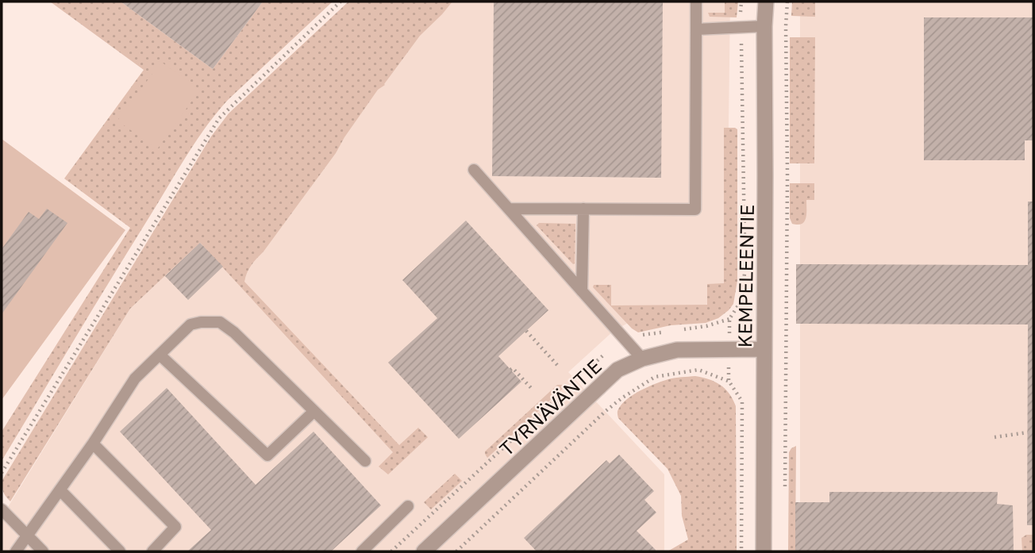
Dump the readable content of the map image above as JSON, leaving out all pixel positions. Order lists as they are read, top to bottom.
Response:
{
  "streets": {
    "street": ["KEMPELEENTIE", "TYRNÄVÄNTIE"]
  },
  "crossings": [
    ["KEMPELEENTIE", "TYRNÄVÄNTIE"]
  ]
}
